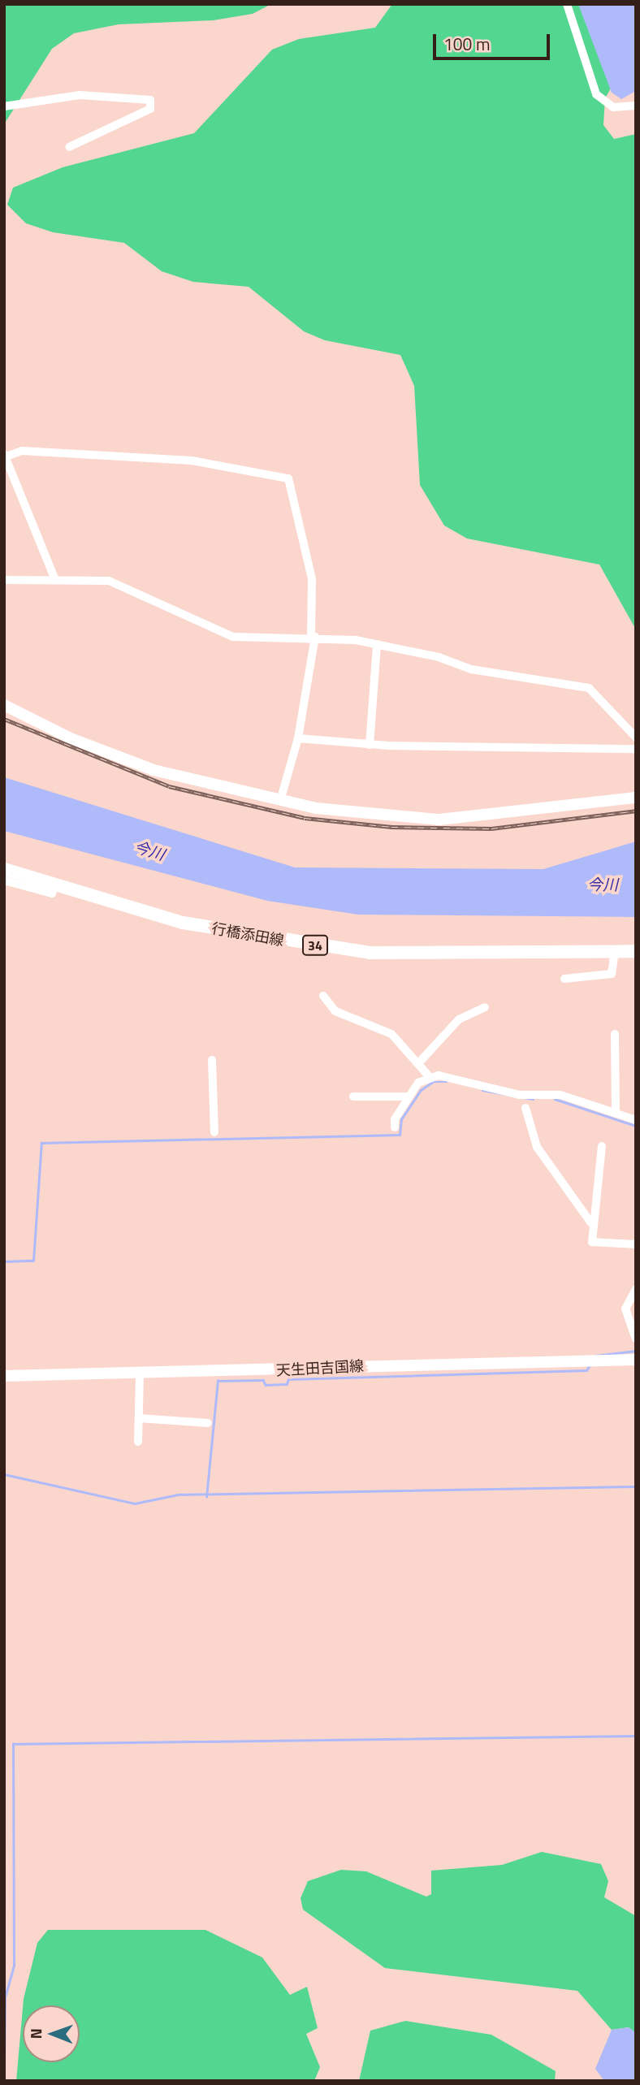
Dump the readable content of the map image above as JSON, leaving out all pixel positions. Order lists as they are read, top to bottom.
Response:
{
  "streets": {
    "main road": ["行橋添田線", "34"],
    "street": ["天生田吉国線"]
  },
  "water": ["今川"],
  "scale_bar": "100 m",
  "north": "left"
}
